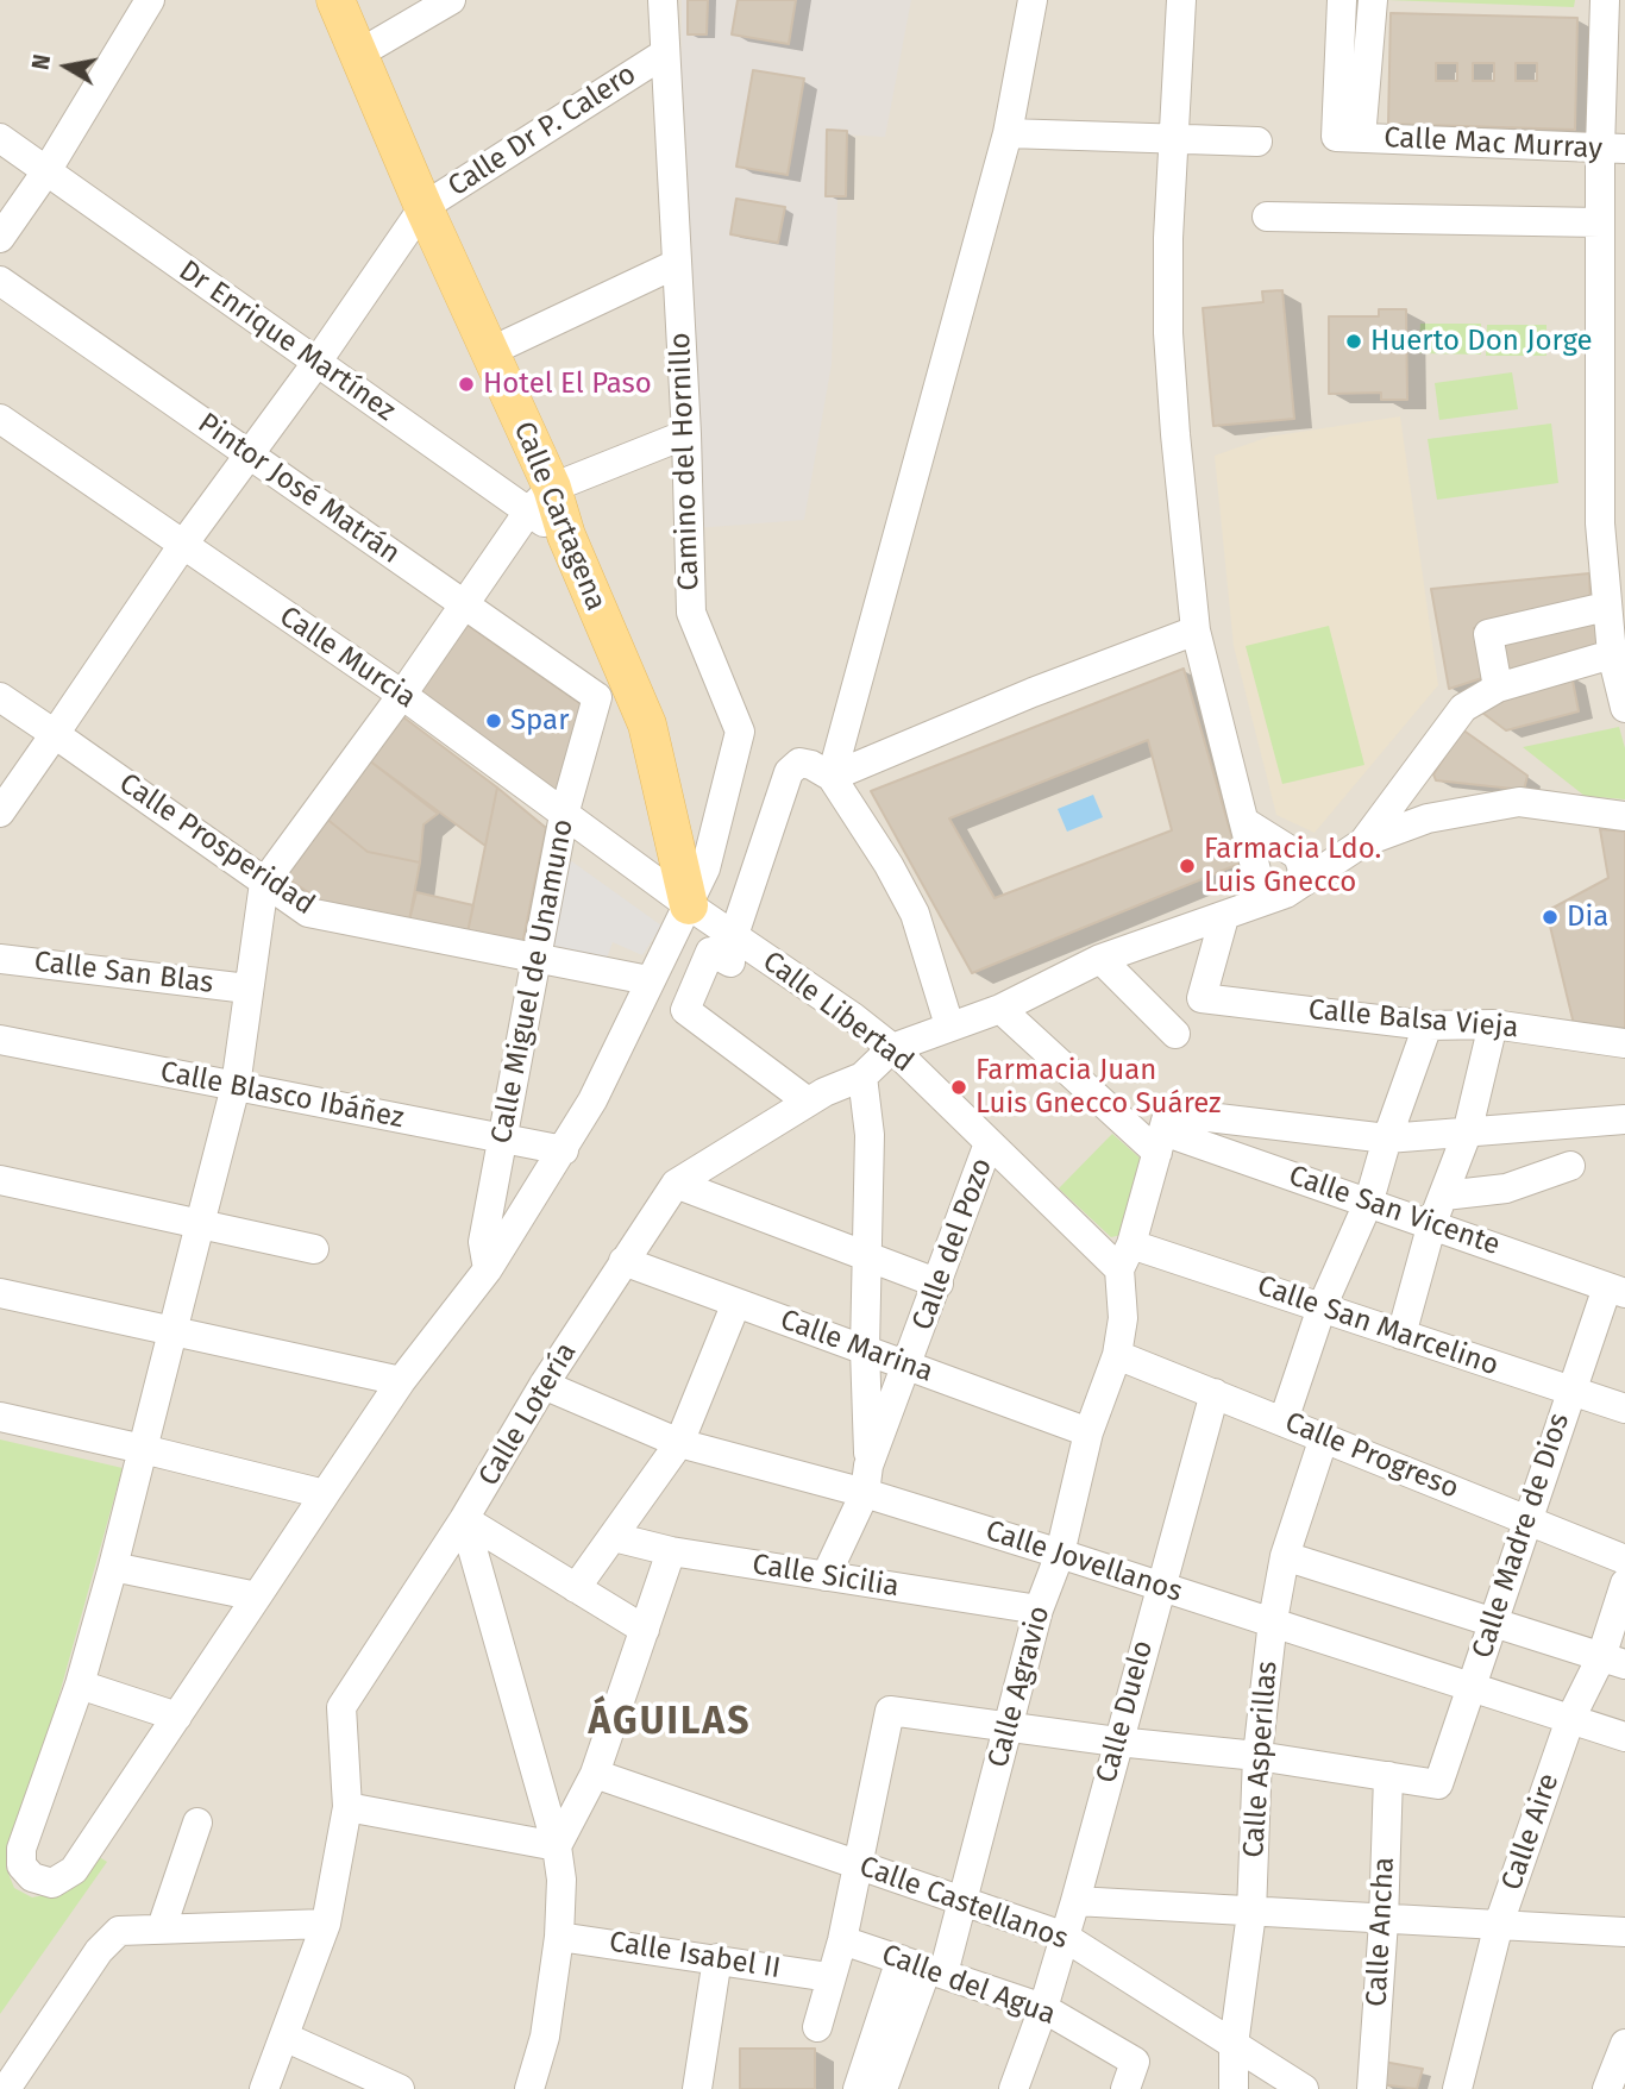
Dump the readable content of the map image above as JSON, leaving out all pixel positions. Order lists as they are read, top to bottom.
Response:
{
  "streets": {
    "main road": ["Calle Cartagena"],
    "street": [
      "Calle Dr P. Calero",
      "Calle Mac Murray",
      "Dr Enrique Martínez",
      "Camino del Hornillo",
      "Pintor José Matrán",
      "Calle Murcia",
      "Calle Prosperidad",
      "Calle San Blas",
      "Calle Miguel de Unamuno",
      "Calle Libertad",
      "Calle Balsa Vieja",
      "Calle Blasco Ibáñez",
      "Calle San Vicente",
      "Calle del Pozo",
      "Calle San Marcelino",
      "Calle Marina",
      "Calle Lotería",
      "Calle Progreso",
      "Calle Madre de Dios",
      "Calle Jovellanos",
      "Calle Sicilia",
      "Calle Agravio",
      "Calle Duelo",
      "Calle Asperillas",
      "Calle Aire",
      "Calle Castellanos",
      "Calle Ancha",
      "Calle Isabel II",
      "Calle del Agua"
    ]
  },
  "crossings": [
    ["Calle Dr P. Calero", "Camino del Hornillo"],
    ["Calle Dr P. Calero", "Calle Cartagena"],
    ["Dr Enrique Martínez", "Calle Cartagena"],
    ["Camino del Hornillo", "Calle Cartagena"],
    ["Camino del Hornillo", "Calle Murcia"],
    ["Camino del Hornillo", "Calle Prosperidad"],
    ["Camino del Hornillo", "Calle Miguel de Unamuno"],
    ["Camino del Hornillo", "Calle Libertad"],
    ["Camino del Hornillo", "Calle Blasco Ibáñez"],
    ["Pintor José Matrán", "Calle Cartagena"],
    ["Pintor José Matrán", "Calle Miguel de Unamuno"],
    ["Calle Cartagena", "Calle Murcia"],
    ["Calle Cartagena", "Calle Miguel de Unamuno"],
    ["Calle Cartagena", "Calle Libertad"],
    ["Calle Murcia", "Calle Miguel de Unamuno"],
    ["Calle Murcia", "Calle Libertad"],
    ["Calle Prosperidad", "Calle Miguel de Unamuno"],
    ["Calle Miguel de Unamuno", "Calle Blasco Ibáñez"],
    ["Calle Libertad", "Calle del Pozo"],
    ["Calle Libertad", "Calle San Marcelino"],
    ["Calle Libertad", "Calle Agravio"],
    ["Calle San Vicente", "Calle Madre de Dios"],
    ["Calle del Pozo", "Calle Marina"],
    ["Calle del Pozo", "Calle Jovellanos"],
    ["Calle del Pozo", "Calle Sicilia"],
    ["Calle San Marcelino", "Calle Madre de Dios"],
    ["Calle San Marcelino", "Calle Agravio"],
    ["Calle Marina", "Calle Lotería"],
    ["Calle Marina", "Calle Agravio"],
    ["Calle Lotería", "Calle Jovellanos"],
    ["Calle Progreso", "Calle Madre de Dios"],
    ["Calle Progreso", "Calle Agravio"],
    ["Calle Progreso", "Calle Duelo"],
    ["Calle Progreso", "Calle Asperillas"],
    ["Calle Madre de Dios", "Calle Jovellanos"],
    ["Calle Madre de Dios", "Calle Ancha"],
    ["Calle Jovellanos", "Calle Agravio"],
    ["Calle Jovellanos", "Calle Duelo"],
    ["Calle Jovellanos", "Calle Asperillas"],
    ["Calle Jovellanos", "Calle Aire"],
    ["Calle Sicilia", "Calle Agravio"],
    ["Calle Agravio", "Calle Castellanos"],
    ["Calle Agravio", "Calle del Agua"],
    ["Calle Duelo", "Calle Castellanos"],
    ["Calle Duelo", "Calle del Agua"],
    ["Calle Asperillas", "Calle Castellanos"]
  ],
  "districts": ["ÁGUILAS"],
  "places": [
    "Huerto Don Jorge",
    "Hotel El Paso",
    "Spar",
    "Farmacia Ldo. Luis Gnecco",
    "Dia",
    "Farmacia Juan Luis Gnecco Suárez"
  ],
  "north": "left"
}
